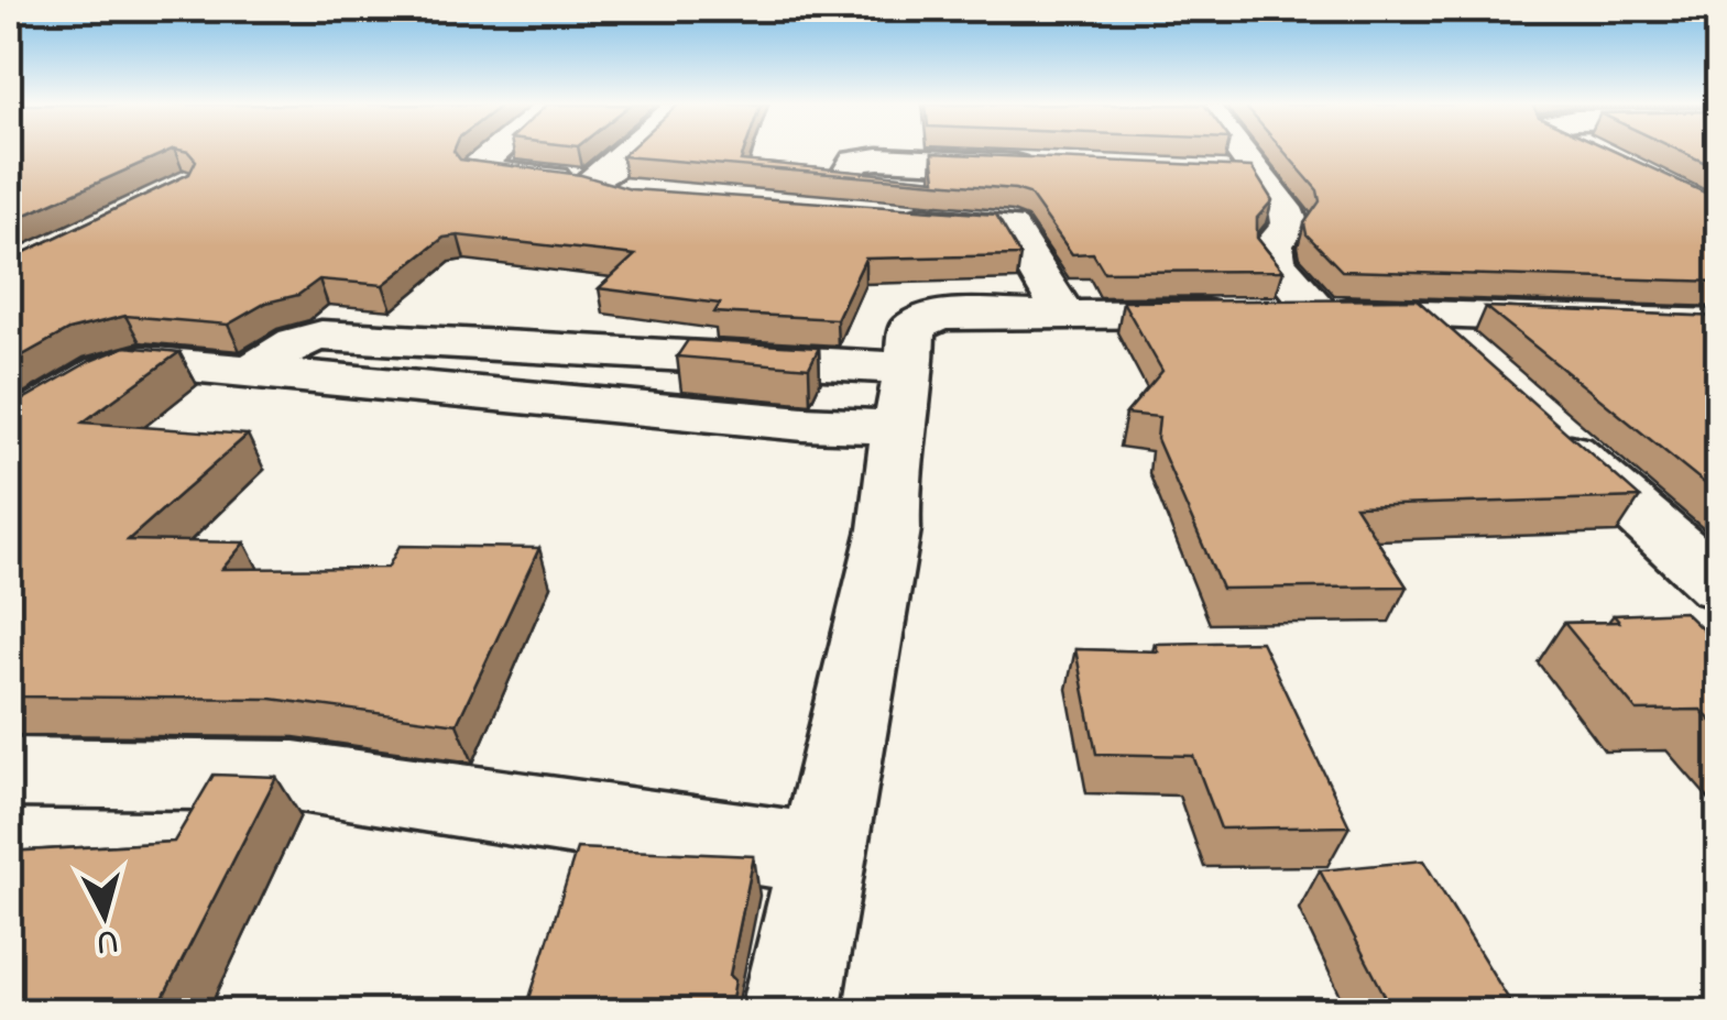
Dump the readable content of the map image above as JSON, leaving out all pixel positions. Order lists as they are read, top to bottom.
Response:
{
  "north": "bottom"
}
